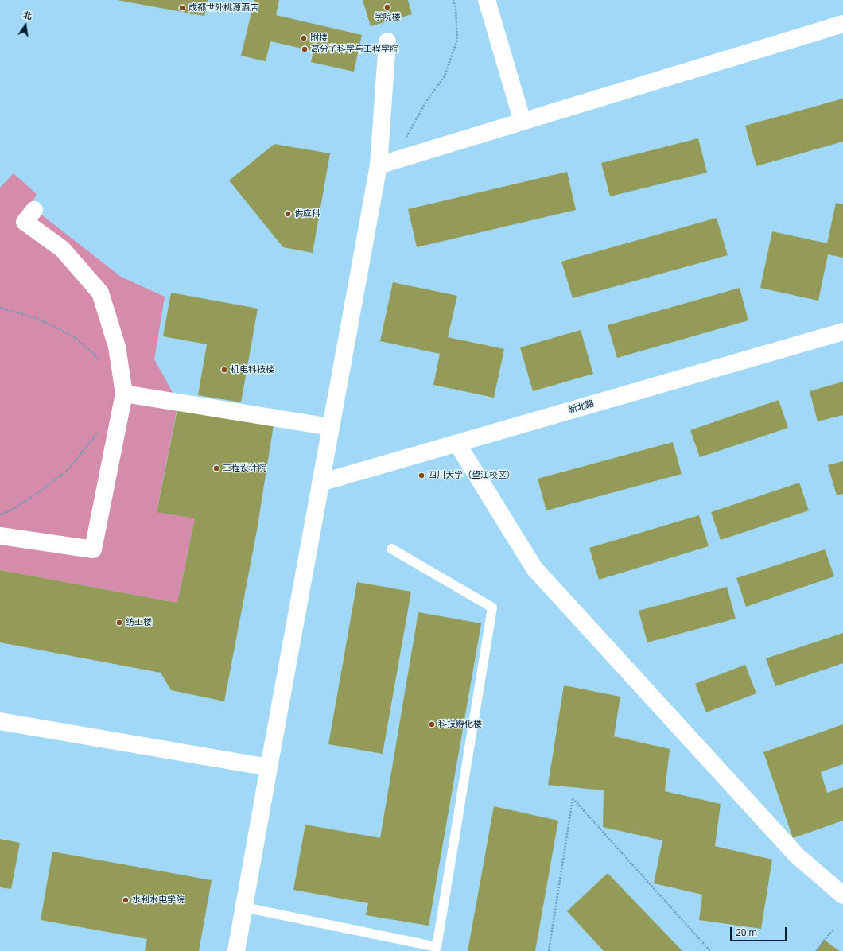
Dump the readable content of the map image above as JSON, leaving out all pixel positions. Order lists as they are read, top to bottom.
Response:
{
  "streets": {
    "street": ["新北路"]
  },
  "places": [
    "学院楼",
    "成都世外桃源酒店",
    "附楼",
    "高分子科学与工程学院",
    "供应科",
    "机电科技楼",
    "工程设计院",
    "四川大学（望江校区）",
    "纺工楼",
    "科技孵化楼",
    "水利水电学院"
  ],
  "scale_bar": "20 m",
  "north": "top"
}
